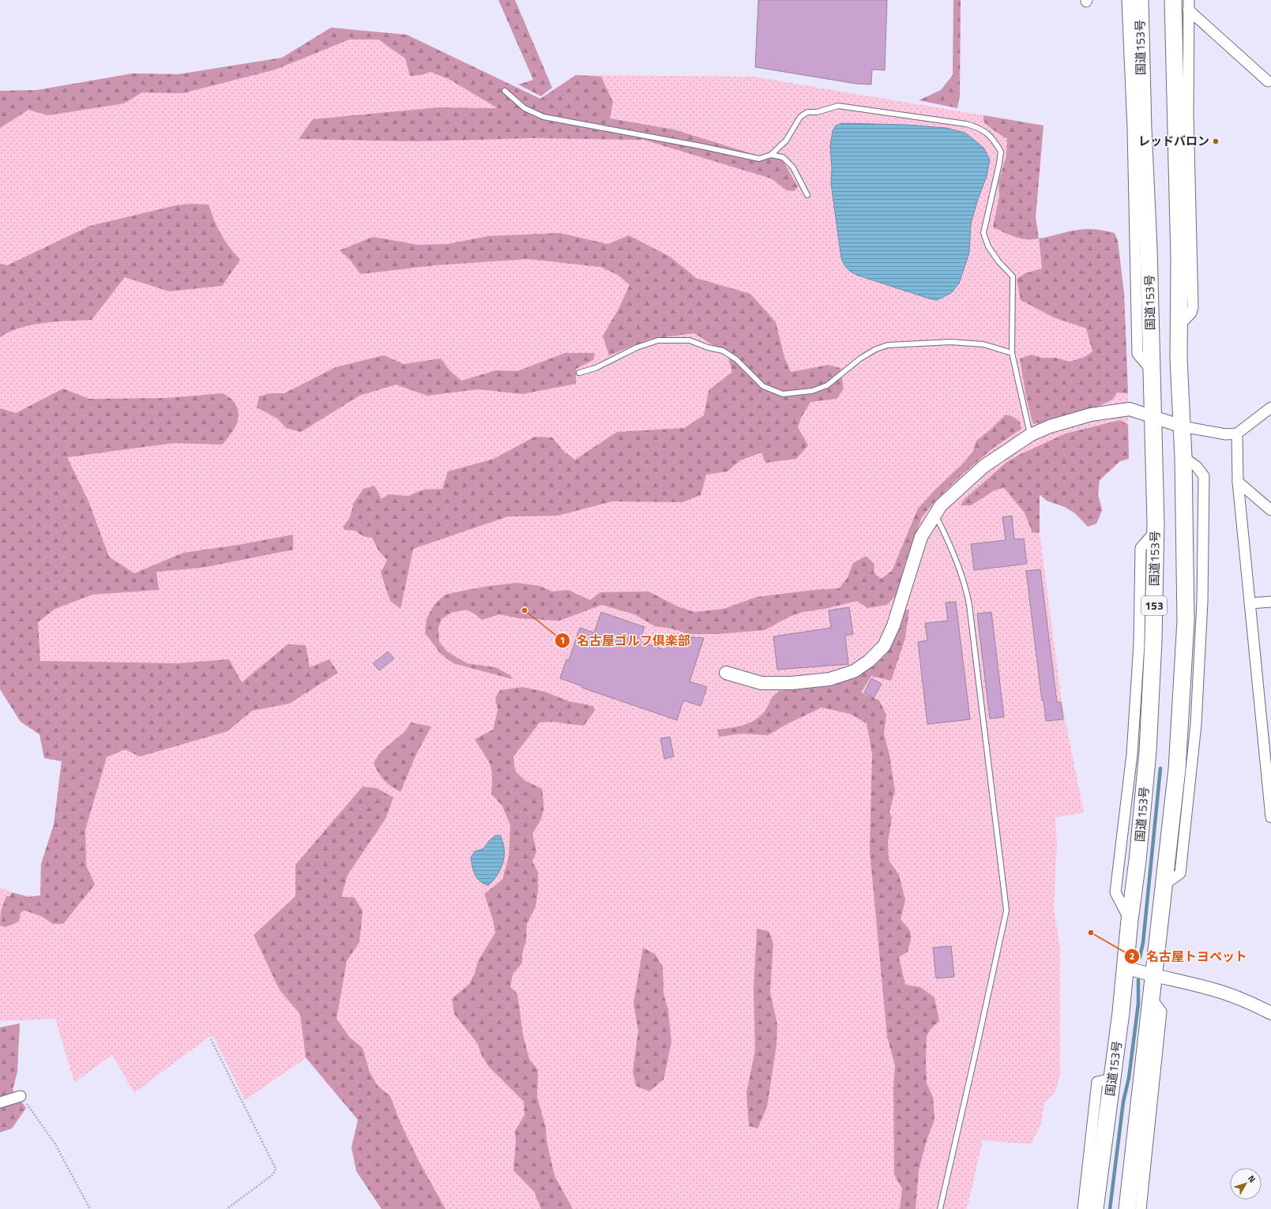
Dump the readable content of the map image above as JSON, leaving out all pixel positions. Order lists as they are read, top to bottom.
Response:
{
  "streets": {
    "highway": ["国道153号", "153"]
  },
  "places": ["レッドバロン", "名古屋ゴルフ倶楽部", "名古屋トヨペット"],
  "north": "top right"
}
